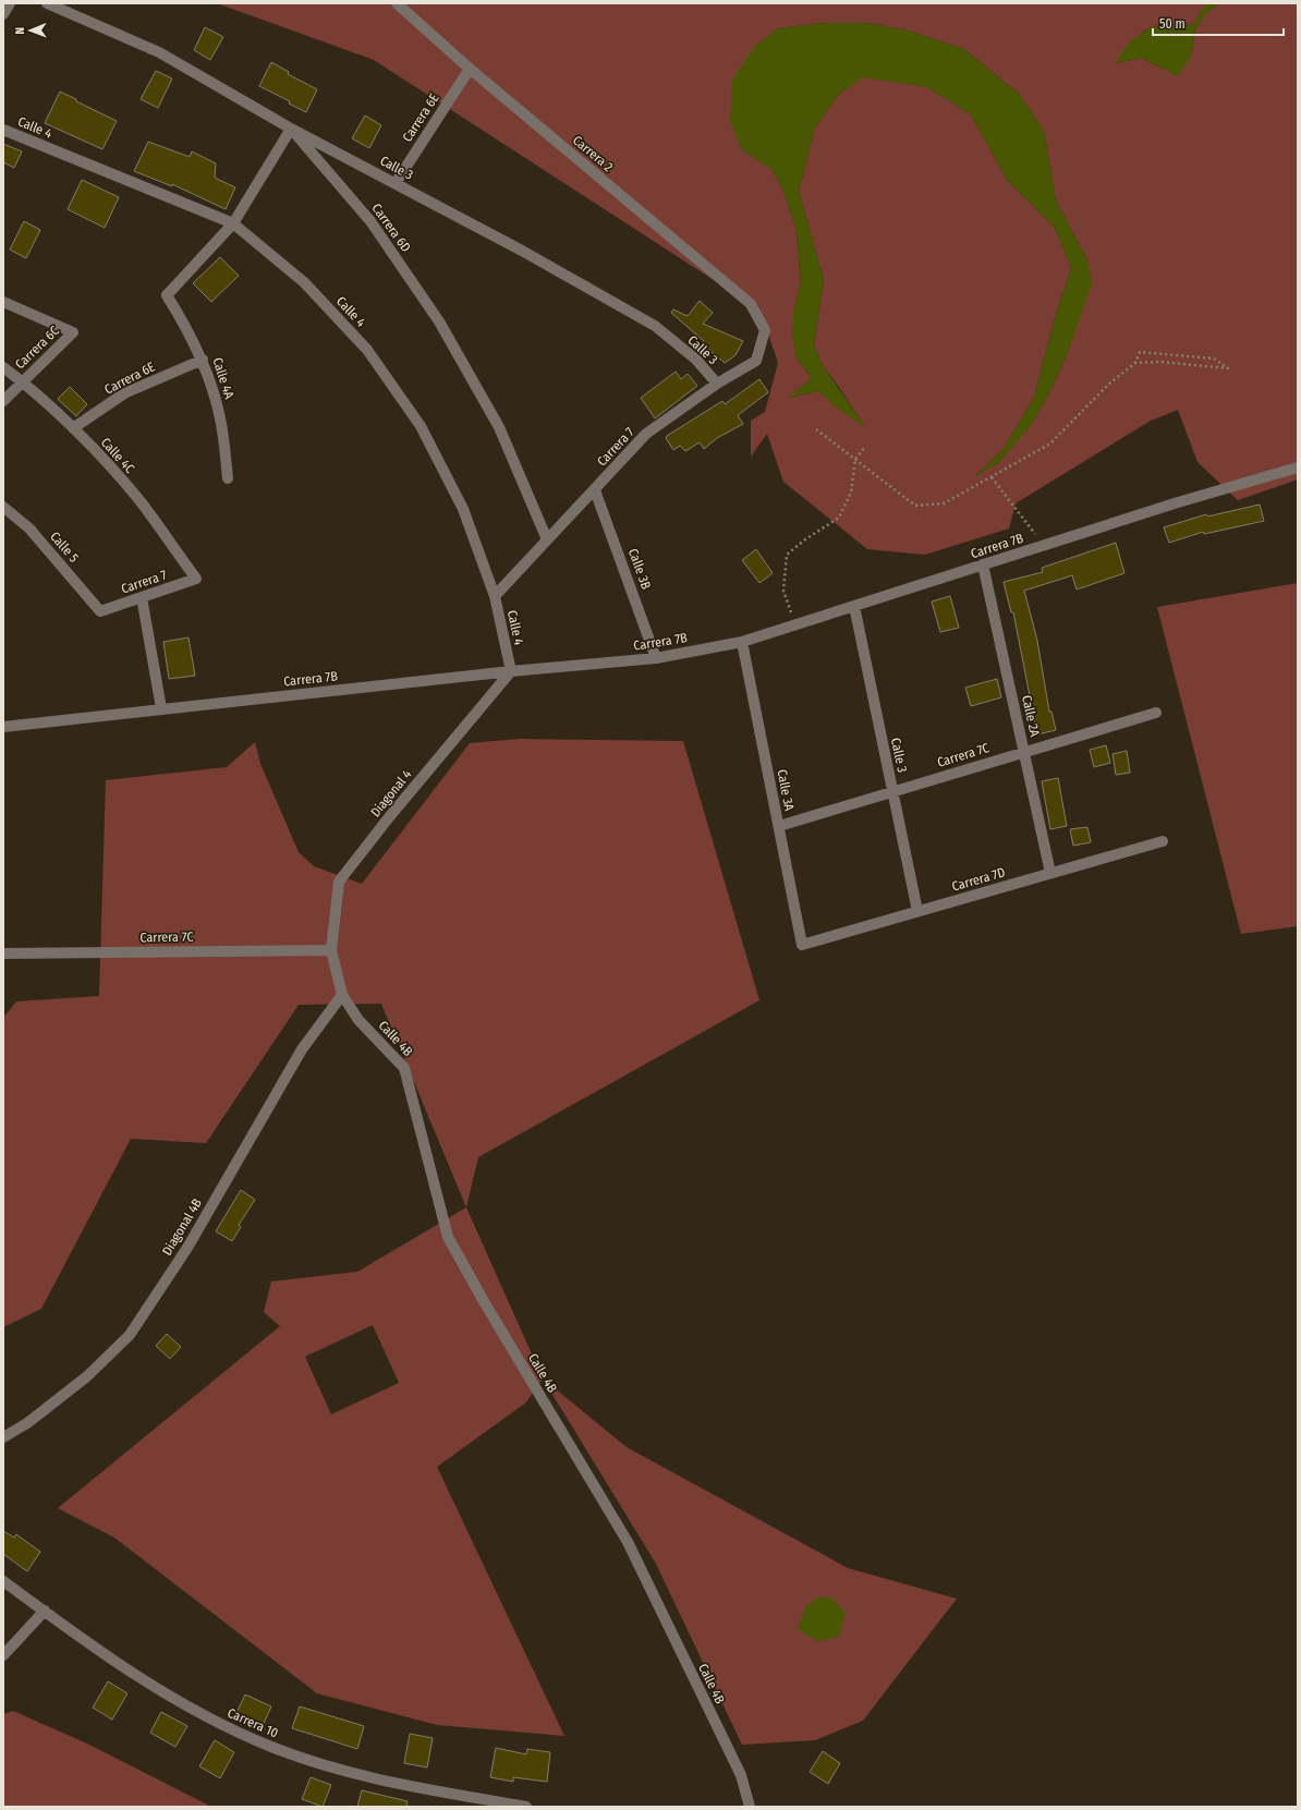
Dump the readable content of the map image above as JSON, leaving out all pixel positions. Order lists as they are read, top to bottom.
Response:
{
  "streets": {
    "street": [
      "Carrera 6E",
      "Calle 4",
      "Carrera 2",
      "Calle 3",
      "Carrera 6D",
      "Carrera 6C",
      "Calle 4A",
      "Carrera 7",
      "Calle 4C",
      "Carrera 7B",
      "Calle 5",
      "Calle 3B",
      "Calle 2A",
      "Carrera 7C",
      "Calle 3A",
      "Diagonal 4",
      "Carrera 7D",
      "Calle 4B",
      "Diagonal 4B",
      "Carrera 10"
    ]
  },
  "crossings": [
    ["Carrera 6E", "Carrera 2"],
    ["Carrera 6E", "Calle 3"],
    ["Carrera 6E", "Calle 4A"],
    ["Carrera 6E", "Calle 4C"],
    ["Calle 4", "Calle 4A"],
    ["Calle 4", "Carrera 7"],
    ["Calle 4", "Carrera 7B"],
    ["Calle 4", "Diagonal 4"],
    ["Carrera 2", "Carrera 7"],
    ["Calle 3", "Carrera 6D"],
    ["Calle 3", "Carrera 7"],
    ["Calle 3", "Carrera 7B"],
    ["Calle 3", "Carrera 7C"],
    ["Calle 3", "Carrera 7D"],
    ["Carrera 6D", "Carrera 7"],
    ["Carrera 6C", "Calle 4C"],
    ["Carrera 7", "Calle 4C"],
    ["Carrera 7", "Calle 5"],
    ["Carrera 7", "Calle 3B"],
    ["Carrera 7B", "Calle 3B"],
    ["Carrera 7B", "Calle 2A"],
    ["Carrera 7B", "Calle 3A"],
    ["Carrera 7B", "Diagonal 4"],
    ["Calle 2A", "Carrera 7C"],
    ["Calle 2A", "Carrera 7D"],
    ["Carrera 7C", "Calle 3A"],
    ["Carrera 7C", "Diagonal 4"],
    ["Carrera 7C", "Calle 4B"],
    ["Calle 3A", "Carrera 7D"],
    ["Diagonal 4", "Calle 4B"],
    ["Calle 4B", "Diagonal 4B"]
  ],
  "scale_bar": "50 m",
  "north": "left"
}
